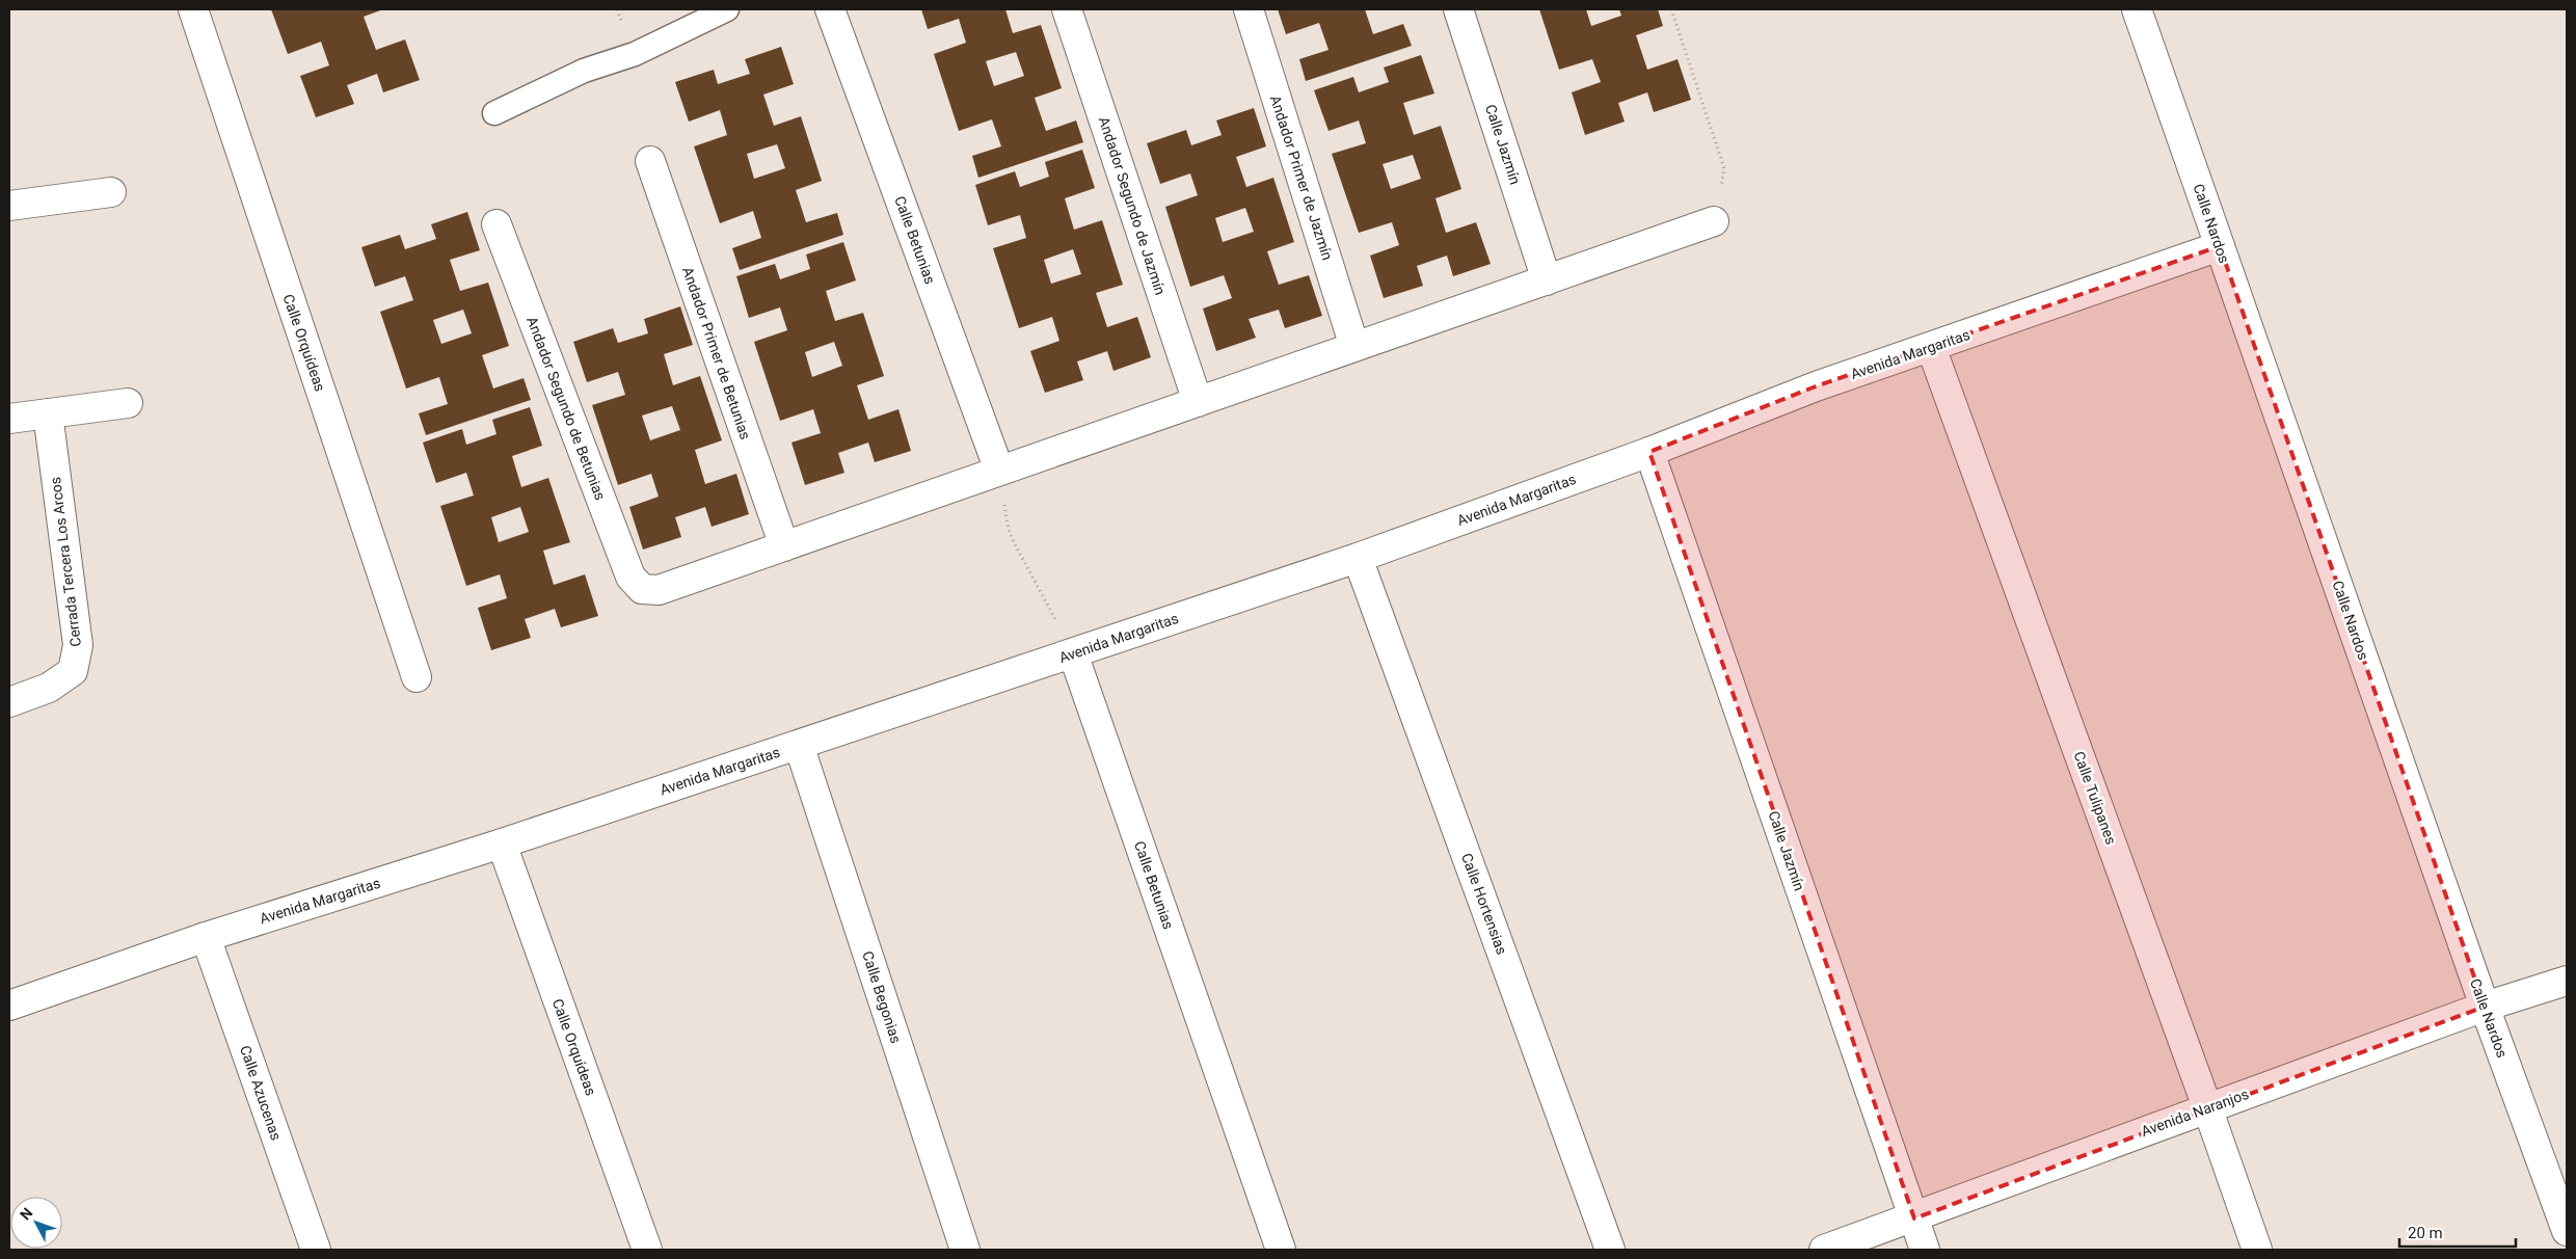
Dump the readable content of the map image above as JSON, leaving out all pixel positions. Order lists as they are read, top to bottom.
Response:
{
  "streets": {
    "street": [
      "Calle Jazmín",
      "Andador Primer de Jazmín",
      "Andador Segundo de Jazmín",
      "Calle Nardos",
      "Calle Betunias",
      "Calle Orquídeas",
      "Andador Primer de Betunias",
      "Avenida Margaritas",
      "Andador Segundo de Betunias",
      "Cerrada Tercera Los Arcos",
      "Calle Tulipanes",
      "Calle Hortensias",
      "Calle Begonias",
      "Calle Azucenas",
      "Avenida Naranjos"
    ]
  },
  "crossings": [
    ["Calle Jazmín", "Avenida Margaritas"],
    ["Calle Jazmín", "Avenida Naranjos"],
    ["Calle Nardos", "Avenida Margaritas"],
    ["Calle Nardos", "Avenida Naranjos"],
    ["Calle Betunias", "Avenida Margaritas"],
    ["Calle Orquídeas", "Avenida Margaritas"],
    ["Andador Primer de Betunias", "Andador Segundo de Betunias"],
    ["Avenida Margaritas", "Calle Tulipanes"],
    ["Avenida Margaritas", "Calle Hortensias"],
    ["Avenida Margaritas", "Calle Begonias"],
    ["Avenida Margaritas", "Calle Azucenas"],
    ["Calle Tulipanes", "Avenida Naranjos"]
  ],
  "scale_bar": "20 m",
  "north": "top left"
}
